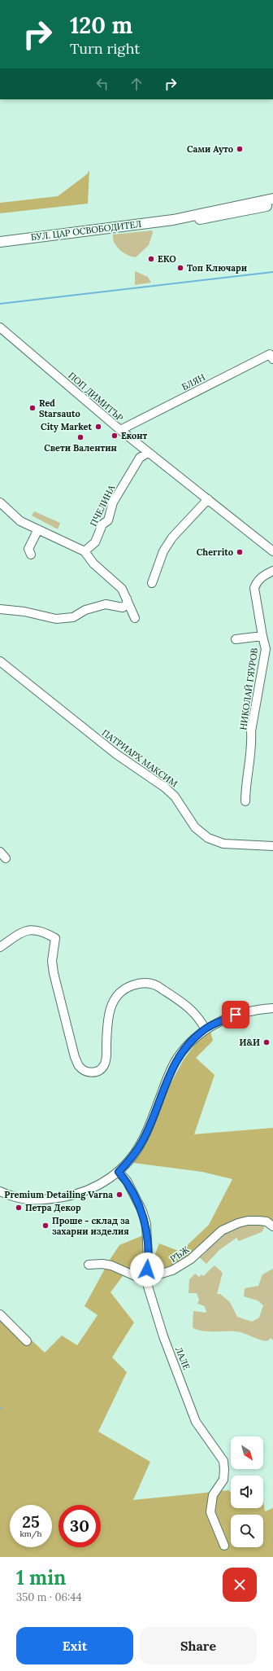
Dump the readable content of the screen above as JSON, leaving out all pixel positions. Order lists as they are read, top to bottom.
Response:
{
  "streets": {
    "main road": ["БУЛ. ЦАР ОСВОБОДИТЕЛ"],
    "street": [
      "БЛЯН",
      "ПОП ДИМИТЪР",
      "ПЧЕЛИНА",
      "НИКОЛАЙ ГЯУРОВ",
      "ПАТРИАРХ МАКСИМ",
      "РЪЖ",
      "ЛАЛЕ"
    ]
  },
  "crossings": [
    ["БЛЯН", "ПОП ДИМИТЪР"],
    ["ПОП ДИМИТЪР", "ПЧЕЛИНА"],
    ["РЪЖ", "ЛАЛЕ"]
  ],
  "places": [
    "Сами Ауто",
    "EKO",
    "Топ Ключари",
    "Red Starsauto",
    "City Market",
    "Еконт",
    "Свети Валентин",
    "Cherrito",
    "И&И",
    "Premium Detailing Varna",
    "Петра Декор",
    "Проше - склад за захарни изделия"
  ],
  "north": "bottom right",
  "page": {
    "turn": ["120 m", "Turn right"],
    "speed": "25 km/h",
    "limit": "30",
    "heading": ["1 min", "350 m · 06:44"],
    "buttons": ["Exit", "Share"]
  }
}
